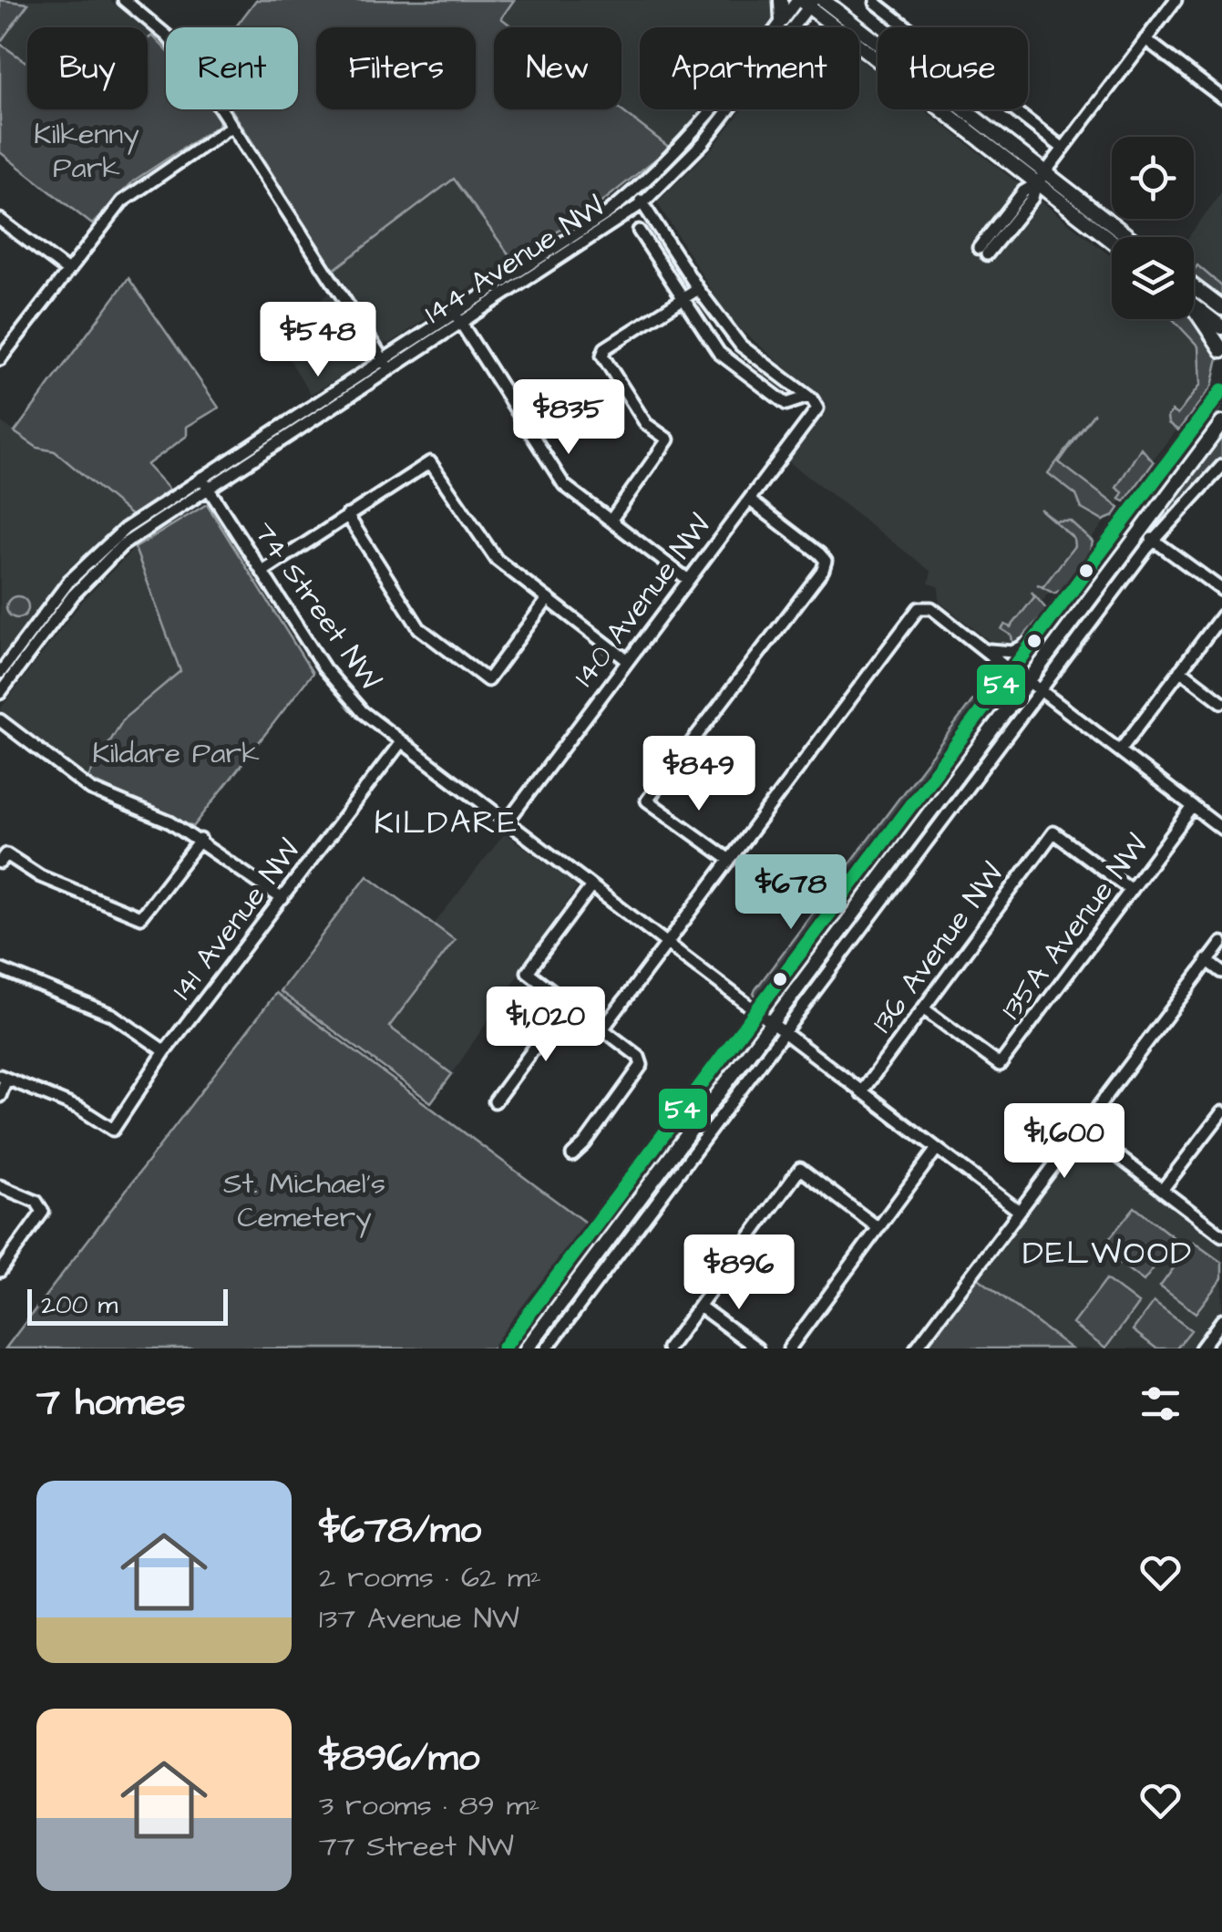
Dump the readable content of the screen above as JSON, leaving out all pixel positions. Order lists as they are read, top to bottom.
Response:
{
  "streets": {
    "street": [
      "144 Avenue NW",
      "140 Avenue NW",
      "74 Street NW",
      "141 Avenue NW",
      "135A Avenue NW",
      "136 Avenue NW"
    ]
  },
  "crossings": [
    ["144 Avenue NW", "74 Street NW"],
    ["140 Avenue NW", "74 Street NW"],
    ["74 Street NW", "141 Avenue NW"],
    ["74 Street NW", "136 Avenue NW"],
    ["135A Avenue NW", "136 Avenue NW"]
  ],
  "districts": ["KILDARE", "DELWOOD"],
  "parks": ["Kilkenny Park", "Kildare Park", "St. Michael's Cemetery"],
  "lines": ["transit line 54"],
  "scale_bar": "200 m",
  "page": {
    "chip": [
      "Buy",
      "Rent",
      "Filters",
      "New",
      "Apartment",
      "House"
    ],
    "price": [
      "$548",
      "$835",
      "$849",
      "$678",
      "$1,020",
      "$1,600",
      "$896"
    ],
    "scale": "200 m",
    "heading": "7 homes",
    "list": [
      {
        "name": "$678/mo",
        "note": "2 rooms · 62 m² · 137 Avenue NW"
      },
      {
        "name": "$896/mo",
        "note": "3 rooms · 89 m² · 77 Street NW"
      }
    ]
  }
}
